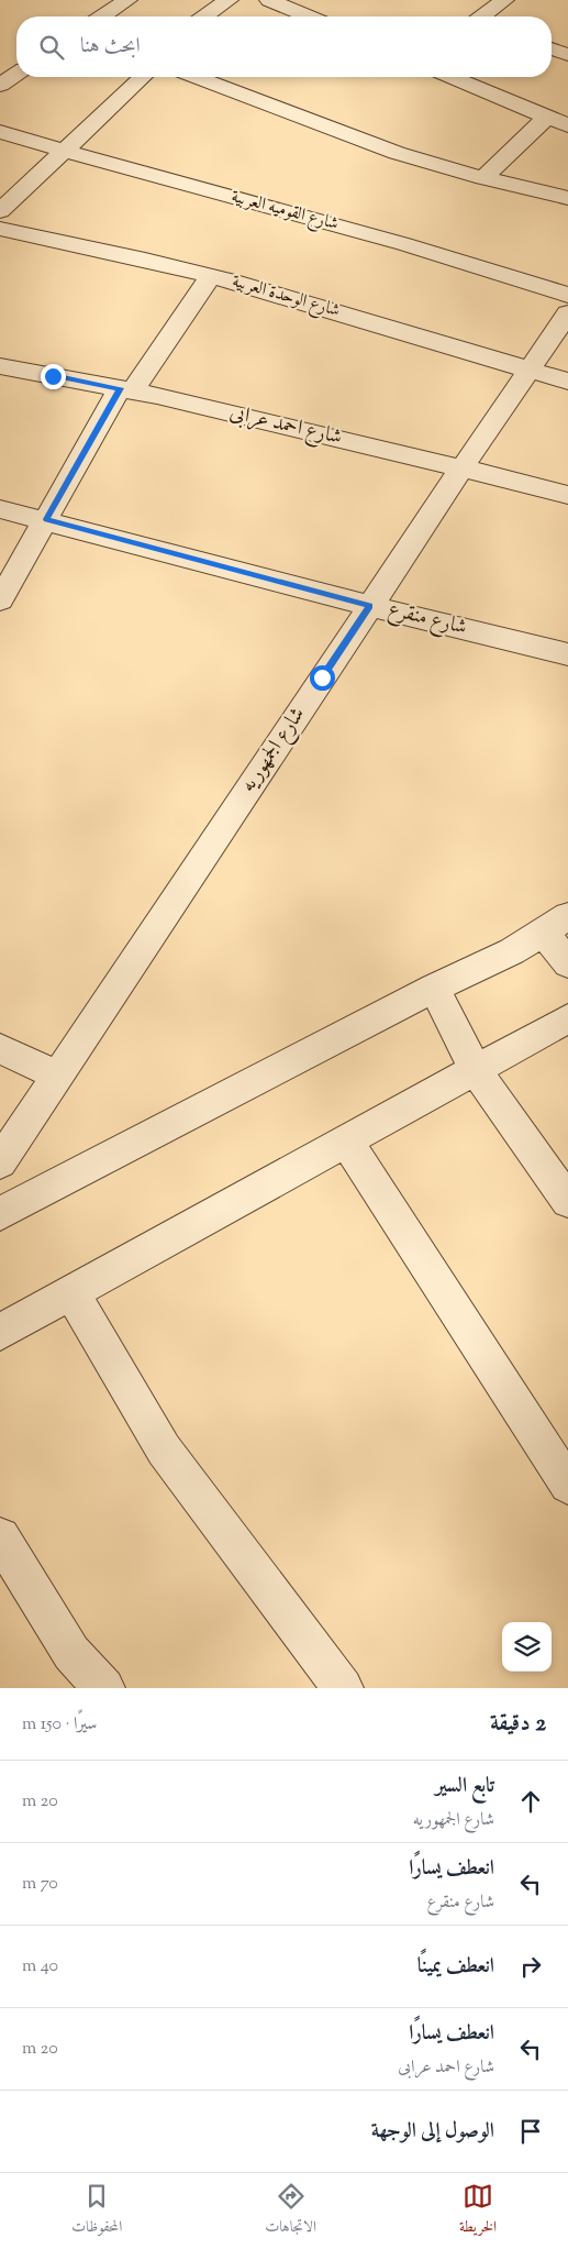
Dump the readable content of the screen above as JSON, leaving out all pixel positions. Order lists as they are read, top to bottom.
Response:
{
  "streets": {
    "street": [
      "شارع القوميه العربية",
      "شارع الوحدة العربية",
      "شارع احمد عرابى",
      "شارع منقرع",
      "شارع الجمهوريه"
    ]
  },
  "crossings": [
    ["شارع الوحدة العربية", "شارع الجمهوريه"],
    ["شارع احمد عرابى", "شارع الجمهوريه"],
    ["شارع منقرع", "شارع الجمهوريه"]
  ],
  "page": {
    "search": "ابحث هنا",
    "heading": ["2 دقيقة", "سيرًا · 150 m"],
    "list": [
      ["تابع السير", "شارع الجمهوريه", "20 m"],
      ["انعطف يسارًا", "شارع منقرع", "70 m"],
      ["انعطف يمينًا", "40 m"],
      ["انعطف يسارًا", "شارع احمد عرابى", "20 m"],
      "الوصول إلى الوجهة"
    ],
    "nav": ["الخريطة", "الاتجاهات", "المحفوظات"]
  }
}
